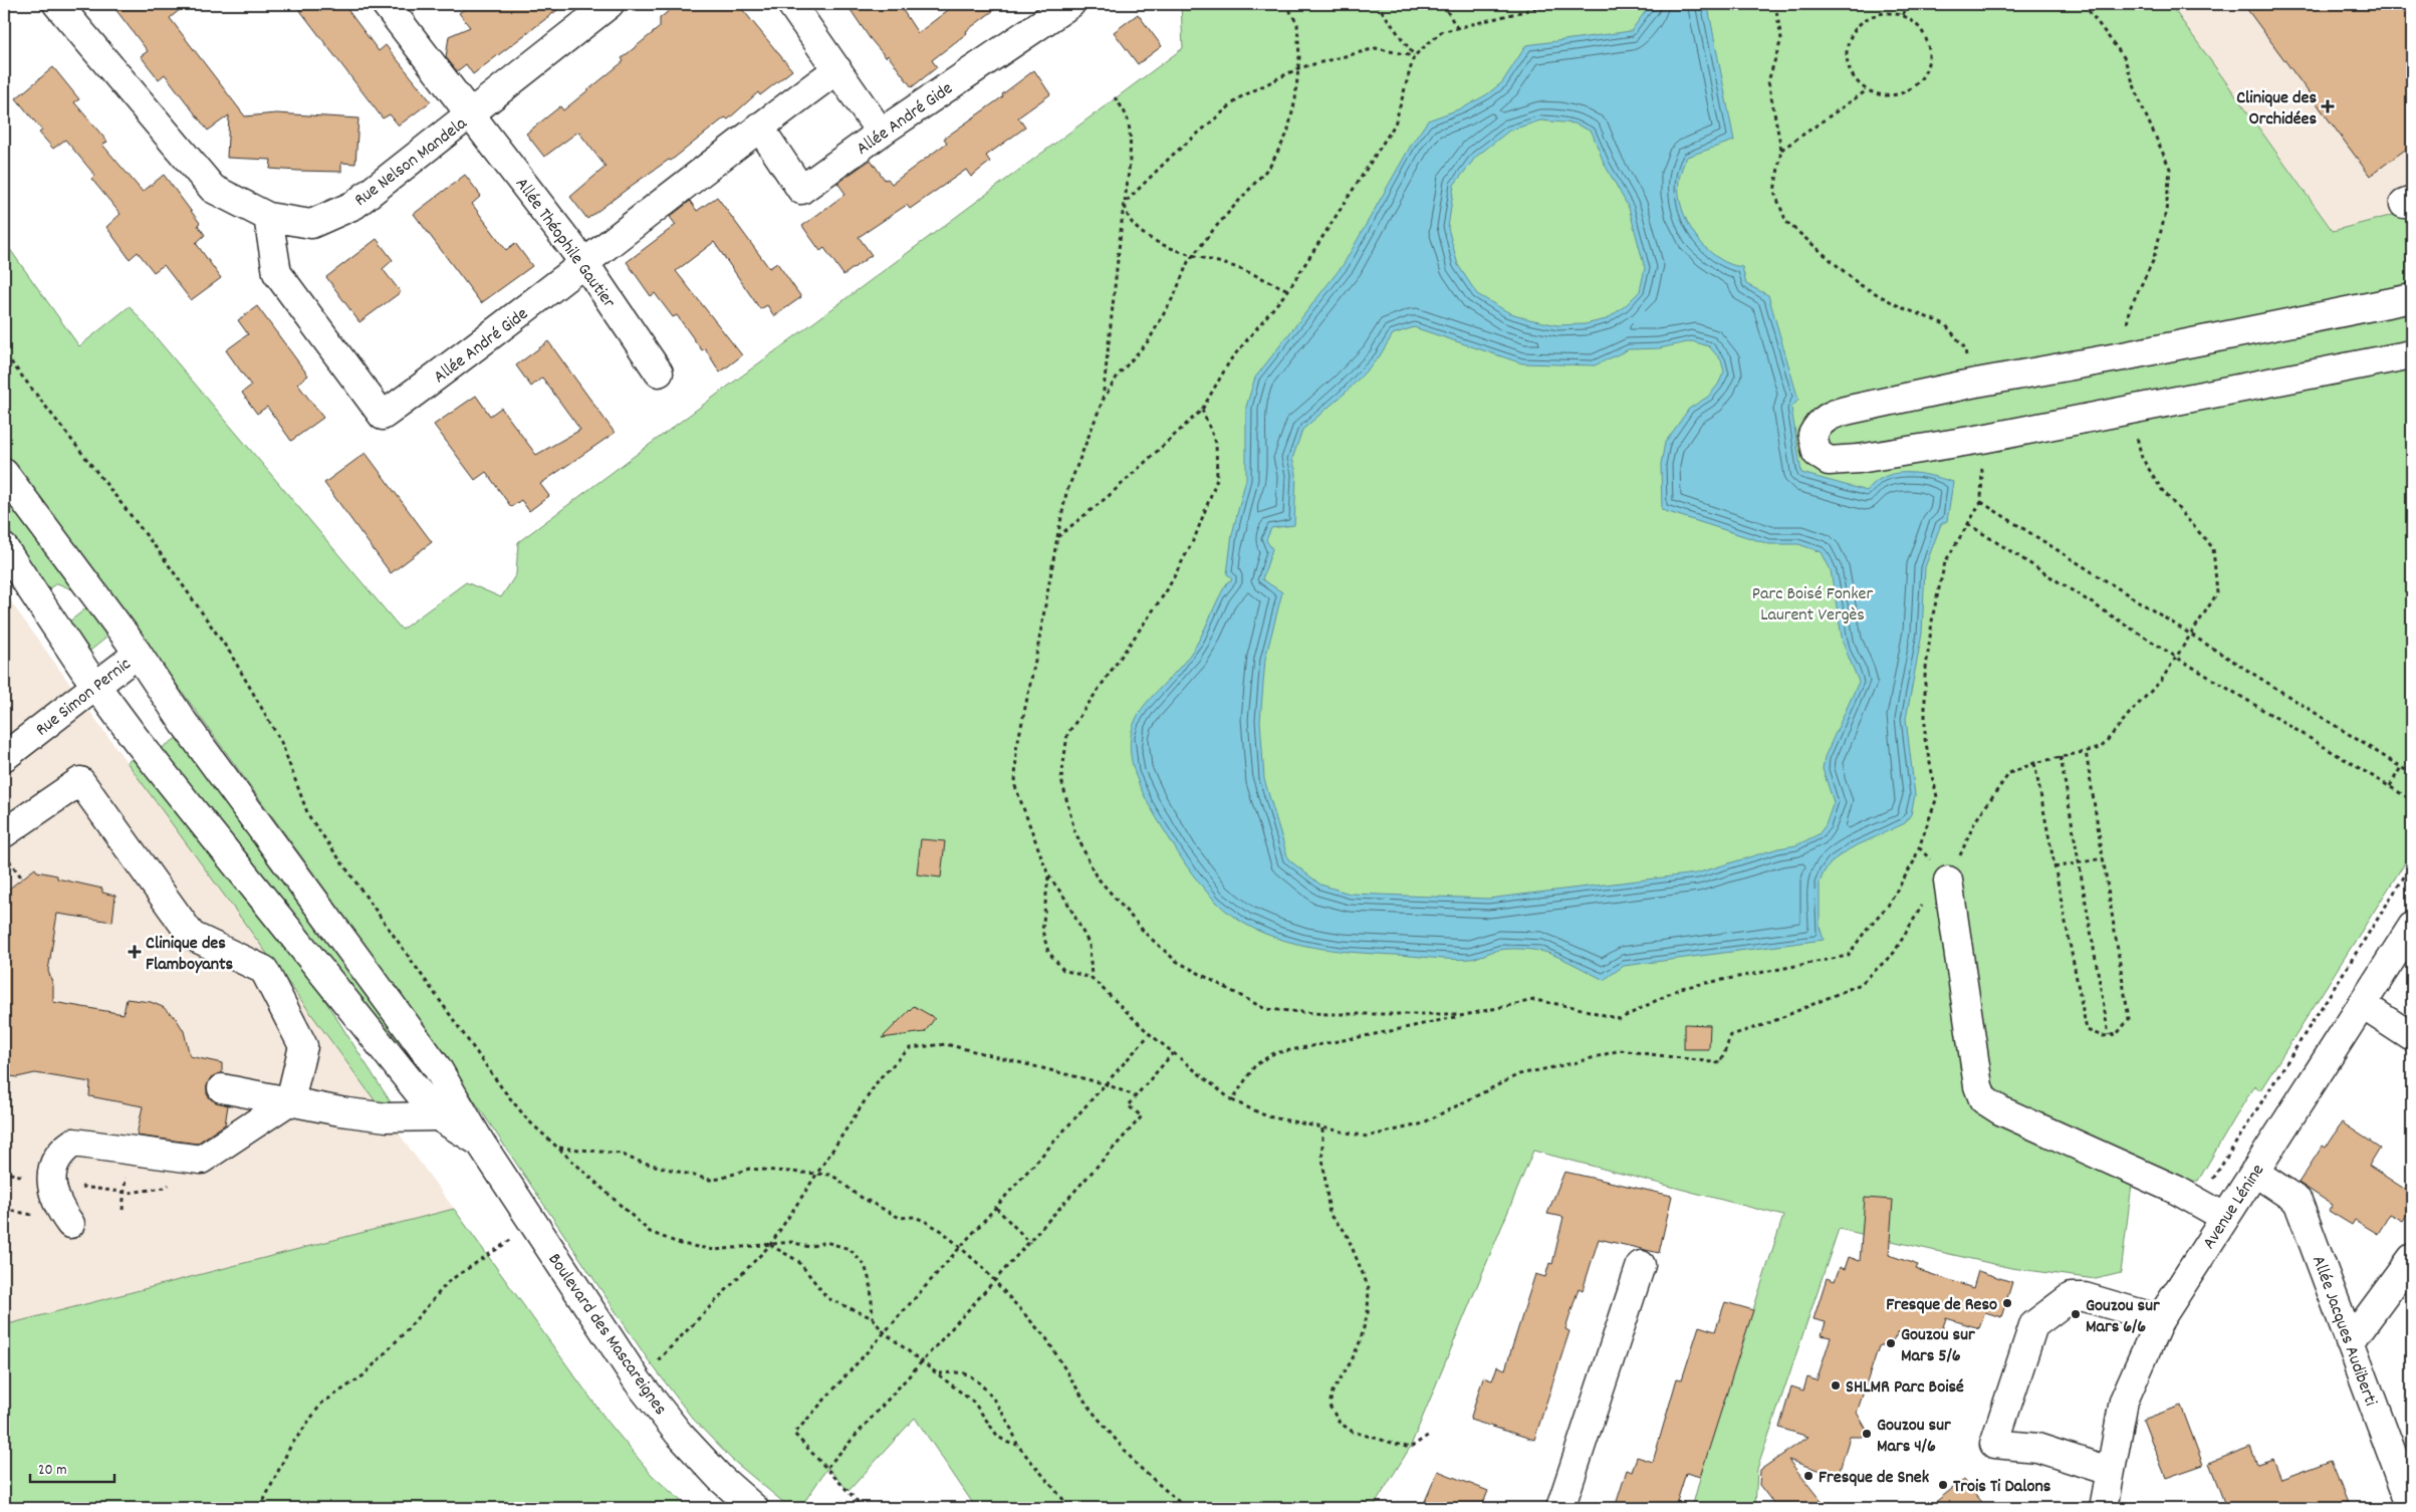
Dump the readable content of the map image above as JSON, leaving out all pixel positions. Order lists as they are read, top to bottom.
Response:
{
  "streets": {
    "street": [
      "Allée André Gide",
      "Rue Nelson Mandela",
      "Allée Théophile Gautier",
      "Rue Simon Pernic",
      "Avenue Lénine",
      "Allée Jacques Audiberti",
      "Boulevard des Mascareignes"
    ]
  },
  "crossings": [
    ["Allée André Gide", "Rue Nelson Mandela"],
    ["Allée André Gide", "Allée Théophile Gautier"],
    ["Rue Nelson Mandela", "Allée Théophile Gautier"],
    ["Rue Simon Pernic", "Boulevard des Mascareignes"],
    ["Avenue Lénine", "Allée Jacques Audiberti"]
  ],
  "parks": ["Parc Boisé Fonker Laurent Vergès"],
  "places": {
    "health": ["Clinique des Orchidées", "Clinique des Flamboyants"],
    "other": [
      "Fresque de Reso",
      "Gouzou sur Mars 6/6",
      "Gouzou sur Mars 5/6",
      "SHLMR Parc Boisé",
      "Gouzou sur Mars 4/6",
      "Fresque de Snek",
      "Trois Ti Dalons"
    ]
  },
  "scale_bar": "20 m"
}
